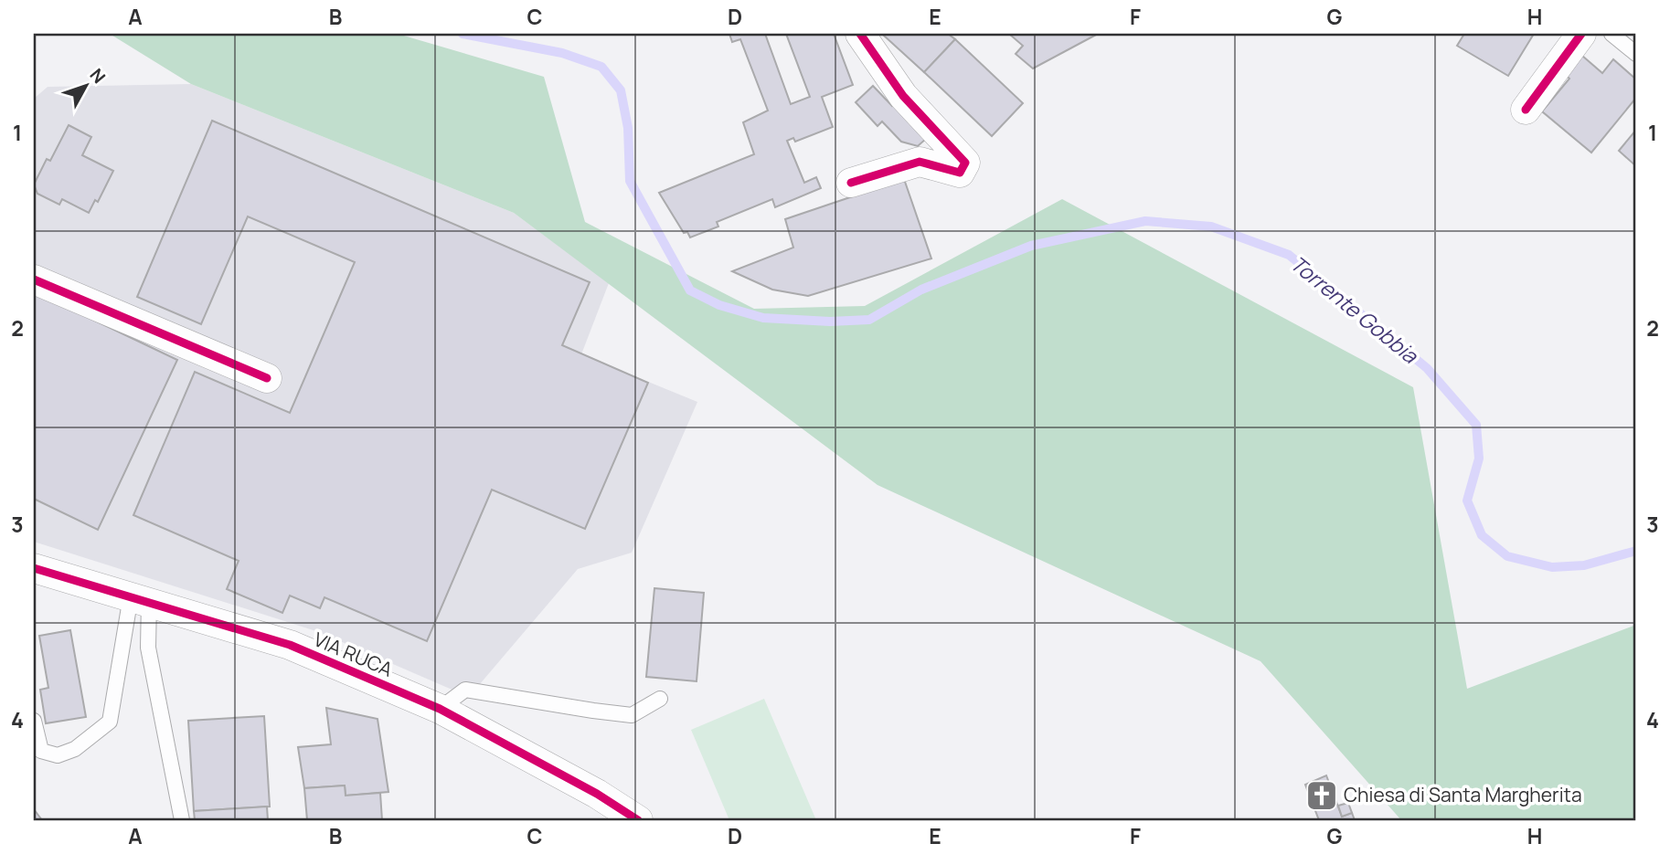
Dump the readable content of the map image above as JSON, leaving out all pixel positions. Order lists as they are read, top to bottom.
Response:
{
  "streets": {
    "street": ["VIA RUCA"]
  },
  "water": ["Torrente Gobbia"],
  "places": {
    "church": ["Chiesa di Santa Margherita"]
  },
  "north": "top right",
  "grid": {
    "columns": [
      "A",
      "B",
      "C",
      "D",
      "E",
      "F",
      "G",
      "H"
    ],
    "rows": [
      "1",
      "2",
      "3",
      "4"
    ]
  }
}
